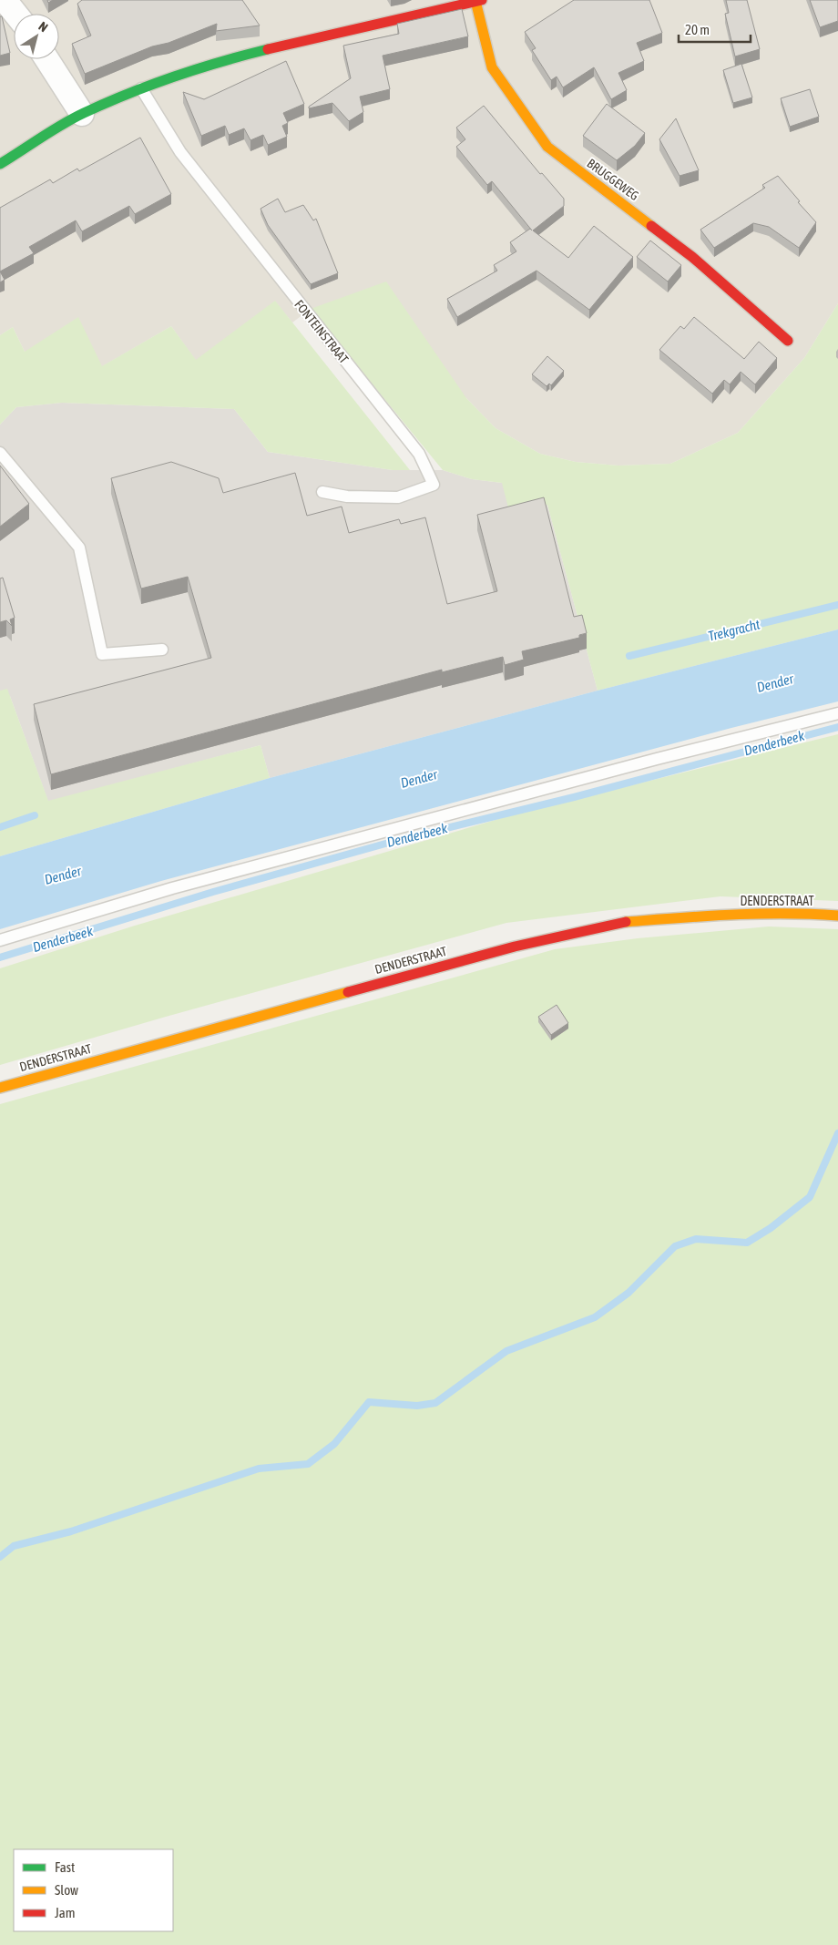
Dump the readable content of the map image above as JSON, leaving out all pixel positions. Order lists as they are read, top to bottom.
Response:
{
  "streets": {
    "street": ["BRUGGEWEG", "DENDERSTRAAT"],
    "lane": ["FONTEINSTRAAT"]
  },
  "water": ["Trekgracht", "Dender", "Denderbeek"],
  "legend": ["Fast", "Slow", "Jam"],
  "scale_bar": "20 m",
  "north": "top right"
}
